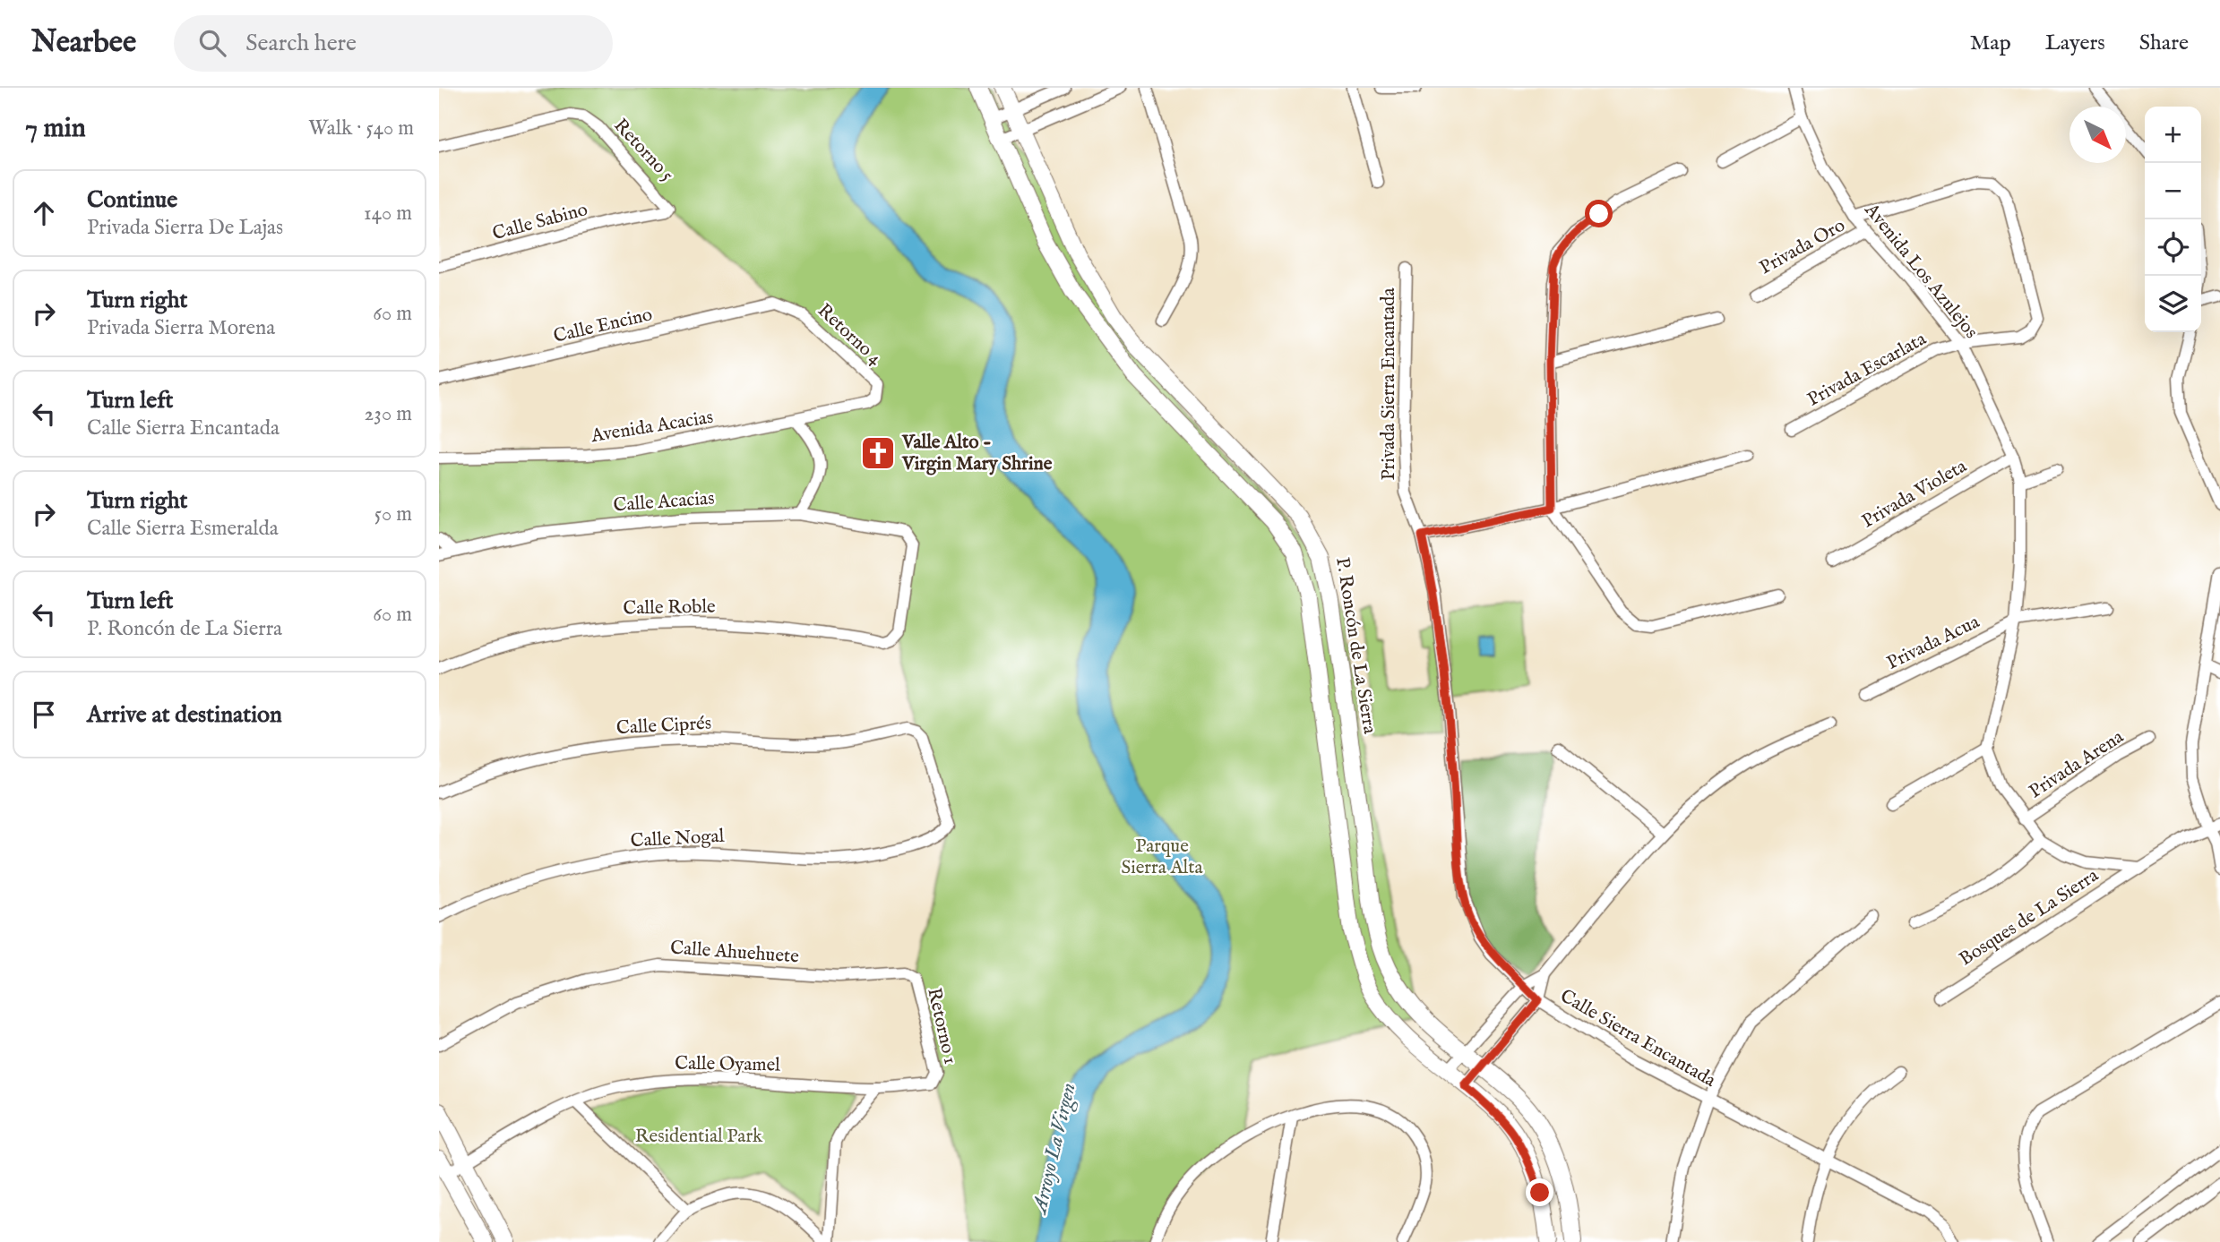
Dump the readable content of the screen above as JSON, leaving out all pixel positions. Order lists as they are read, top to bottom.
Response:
{
  "streets": {
    "street": [
      "Retorno 5",
      "Calle Sabino",
      "Privada Oro",
      "Avenida Los Azulejos",
      "Calle Encino",
      "Retorno 4",
      "Privada Escarlata",
      "Privada Sierra Encantada",
      "Avenida Acacias",
      "Privada Violeta",
      "Calle Acacias",
      "Calle Roble",
      "Privada Acua",
      "P. Roncón de La Sierra",
      "Calle Ciprés",
      "Privada Arena",
      "Calle Nogal",
      "Bosques de La Sierra",
      "Calle Ahuehuete",
      "Retorno 1",
      "Calle Sierra Encantada",
      "Calle Oyamel"
    ]
  },
  "crossings": [
    ["Retorno 5", "Calle Sabino"],
    ["Privada Oro", "Avenida Los Azulejos"],
    ["Avenida Los Azulejos", "Privada Escarlata"],
    ["Avenida Los Azulejos", "Privada Violeta"],
    ["Avenida Los Azulejos", "Privada Acua"],
    ["Calle Encino", "Retorno 4"],
    ["Retorno 4", "Avenida Acacias"],
    ["Privada Sierra Encantada", "Calle Sierra Encantada"],
    ["Calle Acacias", "Calle Roble"],
    ["Calle Ciprés", "Calle Nogal"],
    ["Calle Ahuehuete", "Retorno 1"],
    ["Retorno 1", "Calle Oyamel"]
  ],
  "water": ["Arroyo La Virgen"],
  "parks": ["Parque Sierra Alta", "Residential Park"],
  "places": {
    "church": ["Valle Alto - Virgin Mary Shrine"]
  },
  "north": "bottom right",
  "page": {
    "header": "Nearbee",
    "search": "Search here",
    "nav": ["Map", "Layers", "Share"],
    "heading": ["7 min", "Walk · 540 m"],
    "map_buttons": ["+", "−"],
    "list": [
      ["Continue", "Privada Sierra De Lajas", "140 m"],
      ["Turn right", "Privada Sierra Morena", "60 m"],
      ["Turn left", "Calle Sierra Encantada", "230 m"],
      ["Turn right", "Calle Sierra Esmeralda", "50 m"],
      ["Turn left", "P. Roncón de La Sierra", "60 m"],
      "Arrive at destination"
    ]
  }
}
